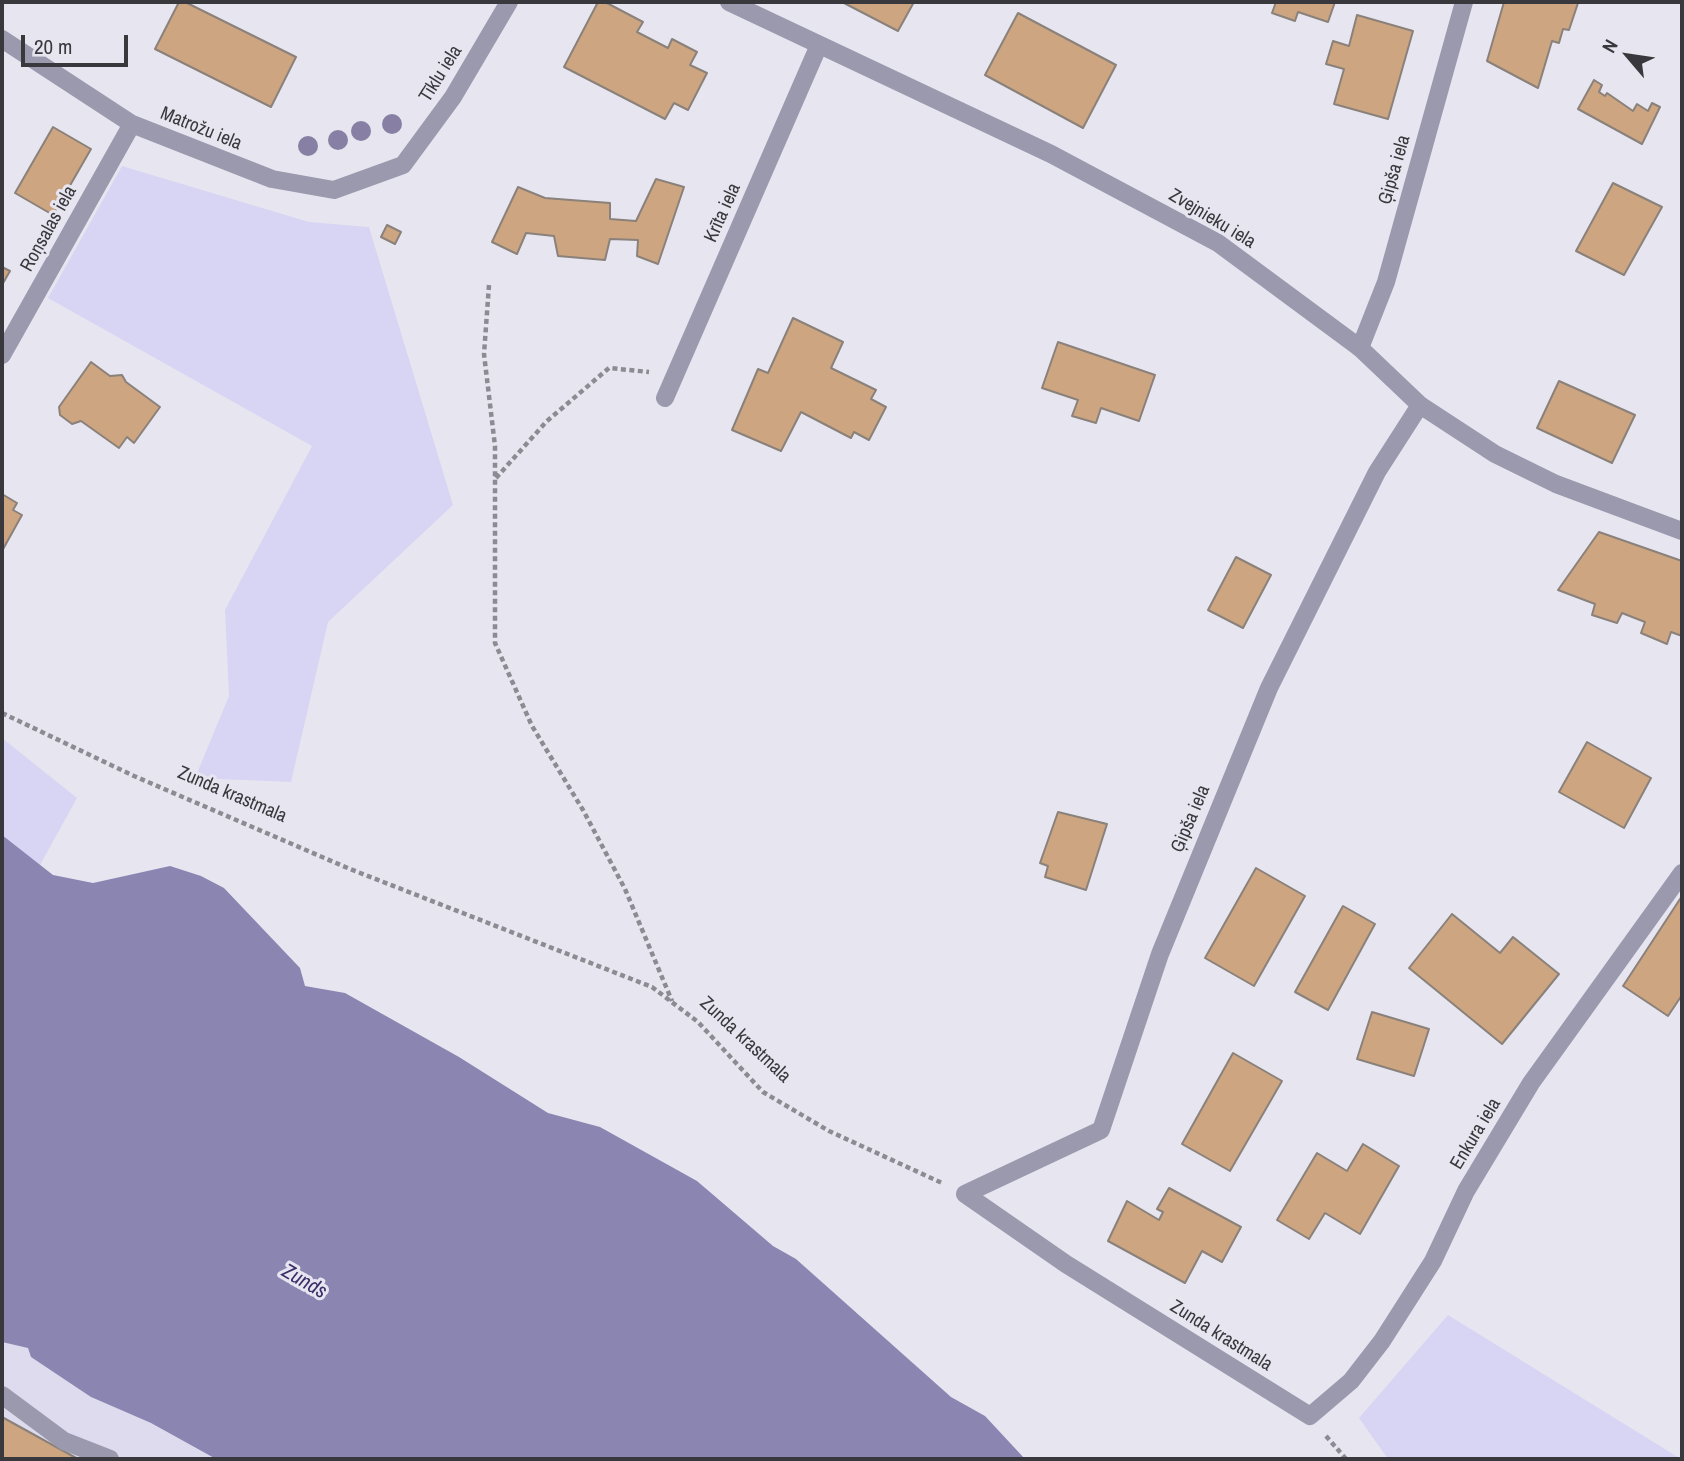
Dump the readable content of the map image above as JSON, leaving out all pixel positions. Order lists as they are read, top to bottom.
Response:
{
  "streets": {
    "street": [
      "Tīklu iela",
      "Matrožu iela",
      "Ģipša iela",
      "Krīta iela",
      "Zvejnieku iela",
      "Roņsalas iela",
      "Zunda krastmala",
      "Enkura iela"
    ]
  },
  "crossings": [
    ["Tīklu iela", "Matrožu iela"],
    ["Matrožu iela", "Roņsalas iela"],
    ["Ģipša iela", "Zvejnieku iela"],
    ["Ģipša iela", "Zunda krastmala"],
    ["Krīta iela", "Zvejnieku iela"],
    ["Zunda krastmala", "Enkura iela"]
  ],
  "water": ["Zunds"],
  "scale_bar": "20 m",
  "north": "top left"
}
